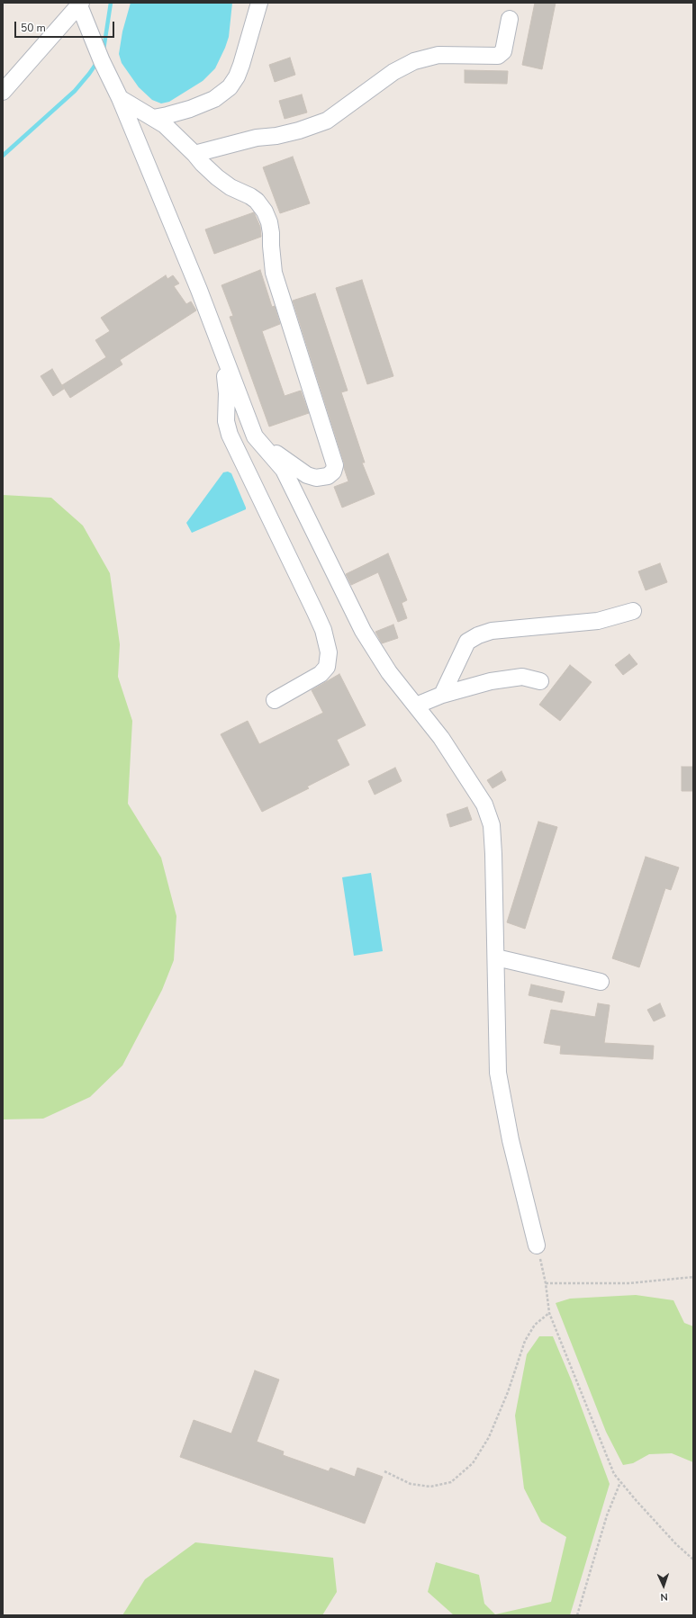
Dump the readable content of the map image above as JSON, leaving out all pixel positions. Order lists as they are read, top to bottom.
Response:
{
  "scale_bar": "50 m",
  "north": "bottom"
}
